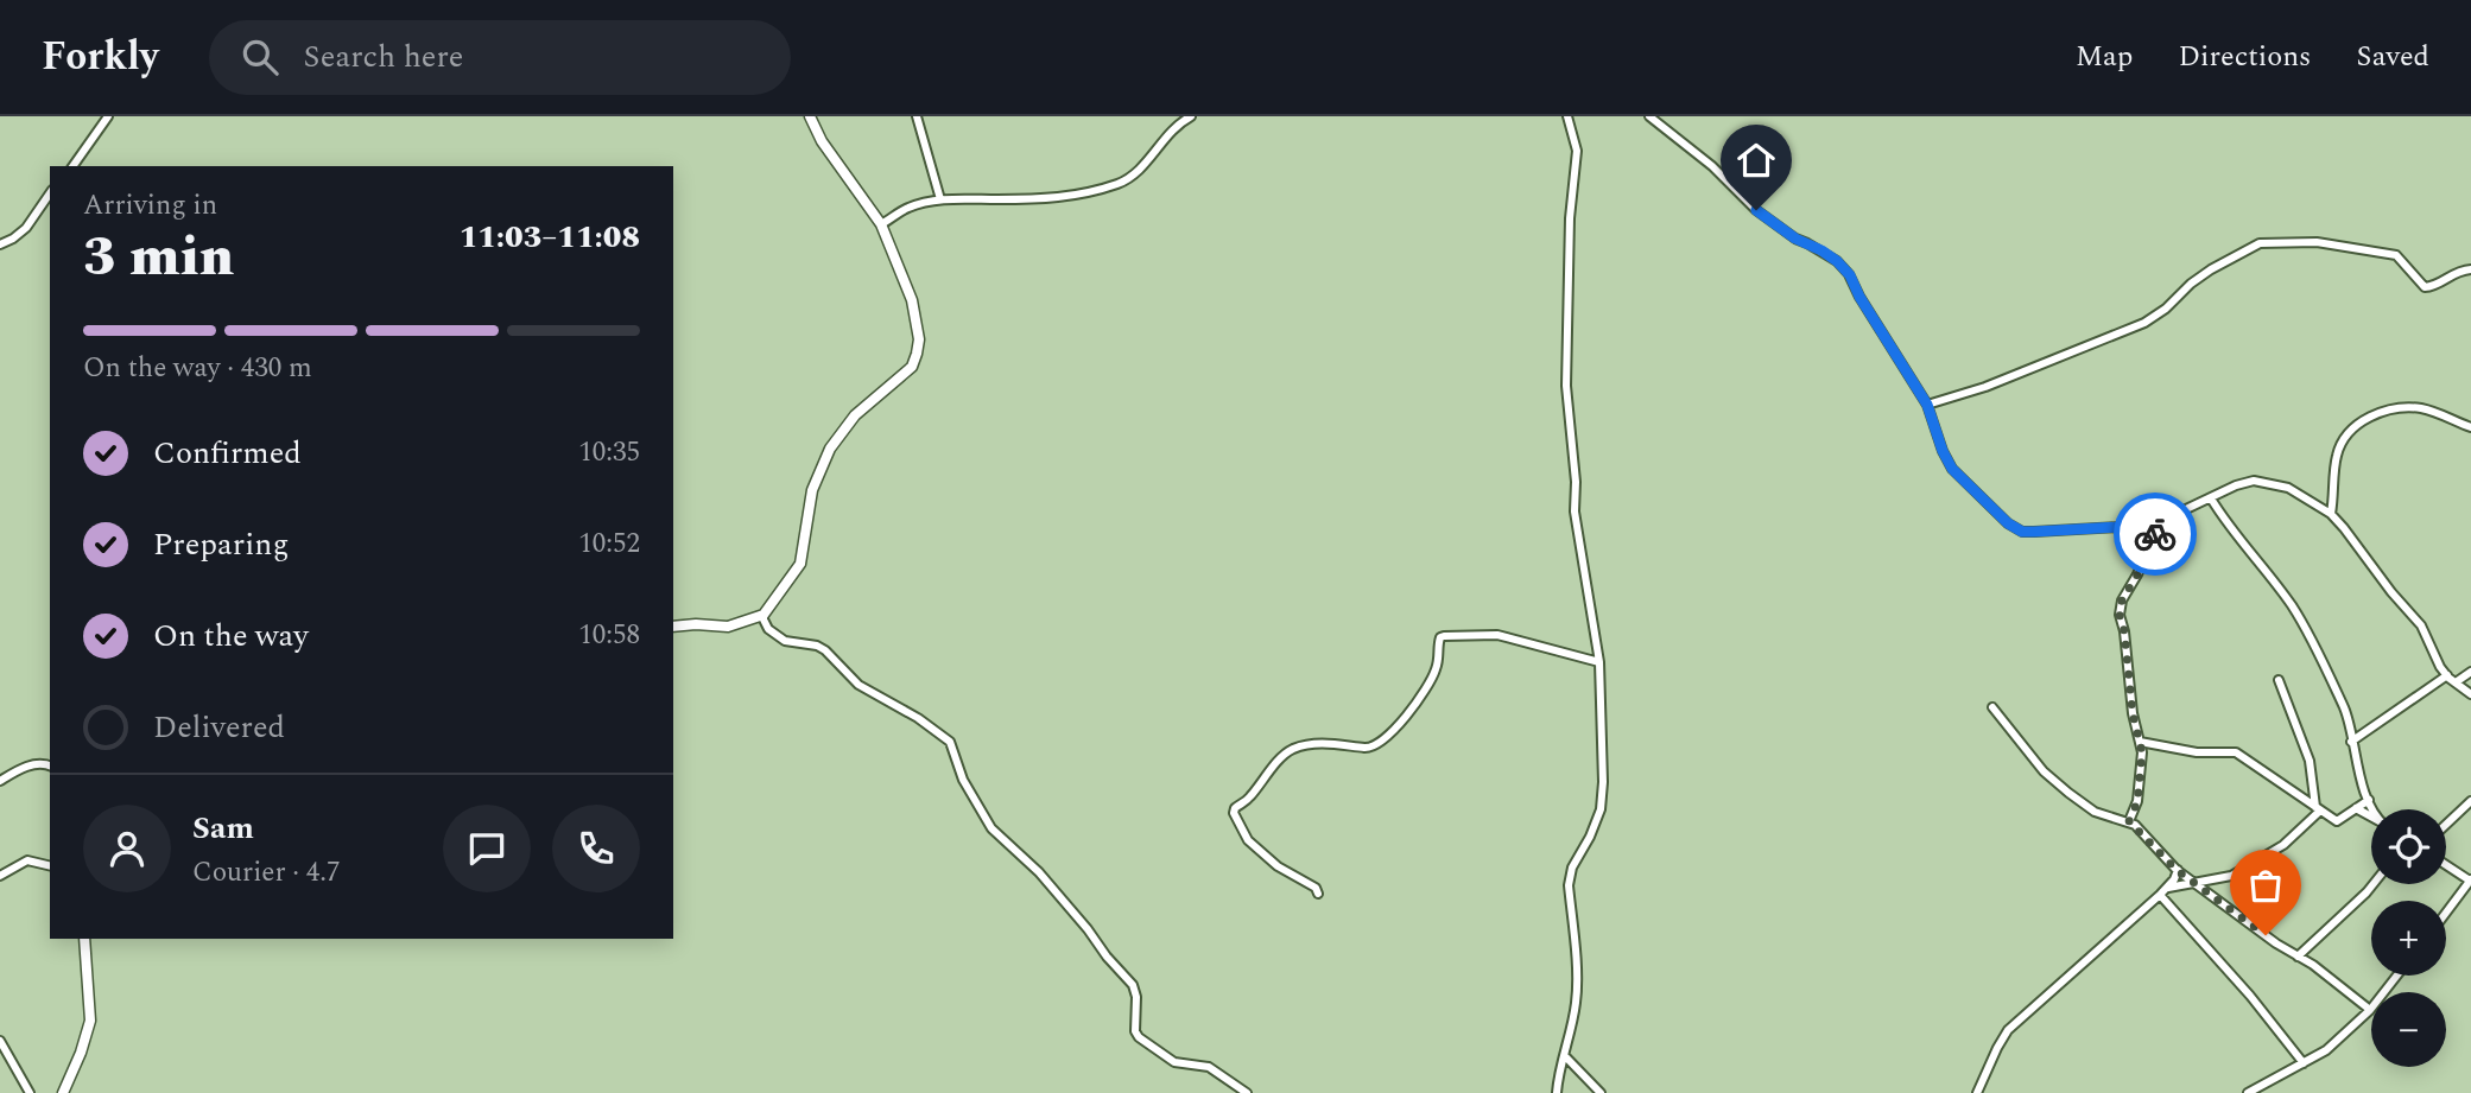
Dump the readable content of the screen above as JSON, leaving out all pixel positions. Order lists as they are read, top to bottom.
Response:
{
  "page": {
    "header": "Forkly",
    "search": "Search here",
    "nav": ["Map", "Directions", "Saved"],
    "heading": ["3 min", "Arriving in", "11:03–11:08"],
    "panel": ["Sam", "Courier · 4.7"],
    "bar": "On the way · 430 m",
    "list": [
      ["Confirmed", "10:35"],
      ["Preparing", "10:52"],
      ["On the way", "10:58"],
      "Delivered"
    ],
    "map_buttons": ["+", "−"]
  }
}
